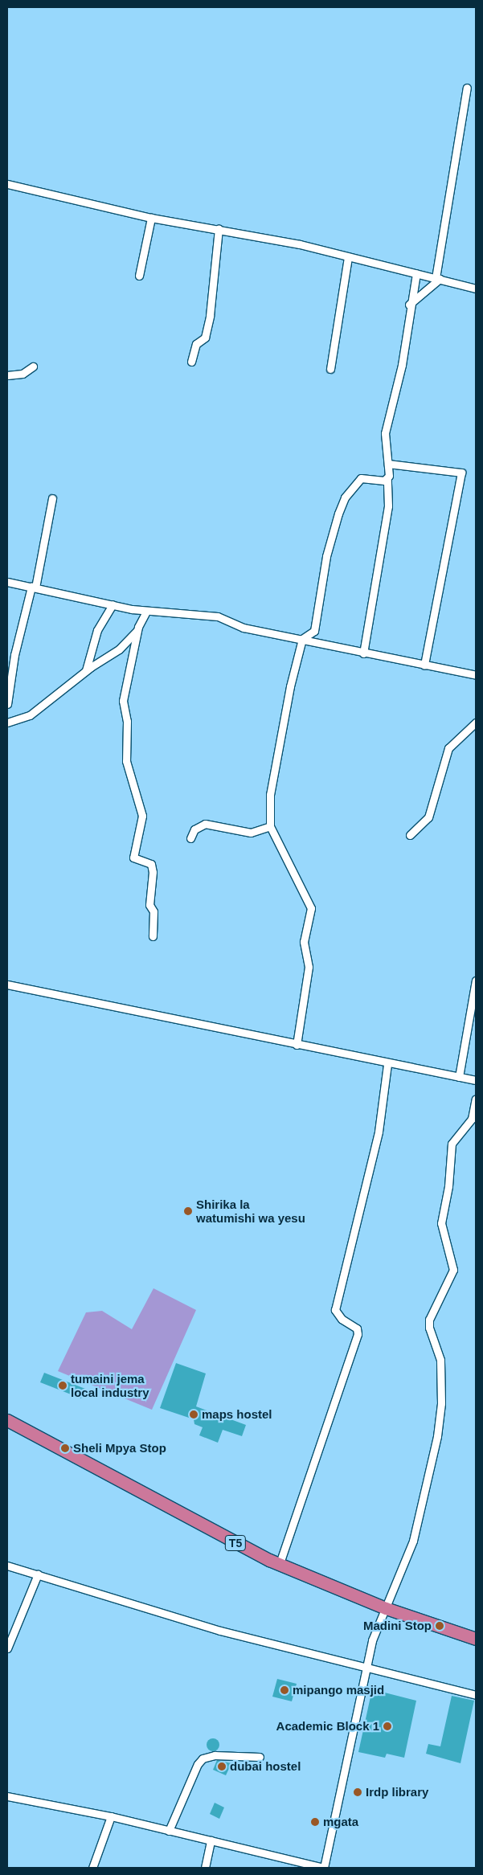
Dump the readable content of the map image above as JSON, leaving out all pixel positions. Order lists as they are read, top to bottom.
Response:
{
  "streets": {
    "highway": ["T5"]
  },
  "places": [
    "Shirika la watumishi wa yesu",
    "tumaini jema local industry",
    "maps hostel",
    "Sheli Mpya Stop",
    "Madini Stop",
    "mipango masjid",
    "Academic Block 1",
    "dubai hostel",
    "Irdp library",
    "mgata"
  ]
}
